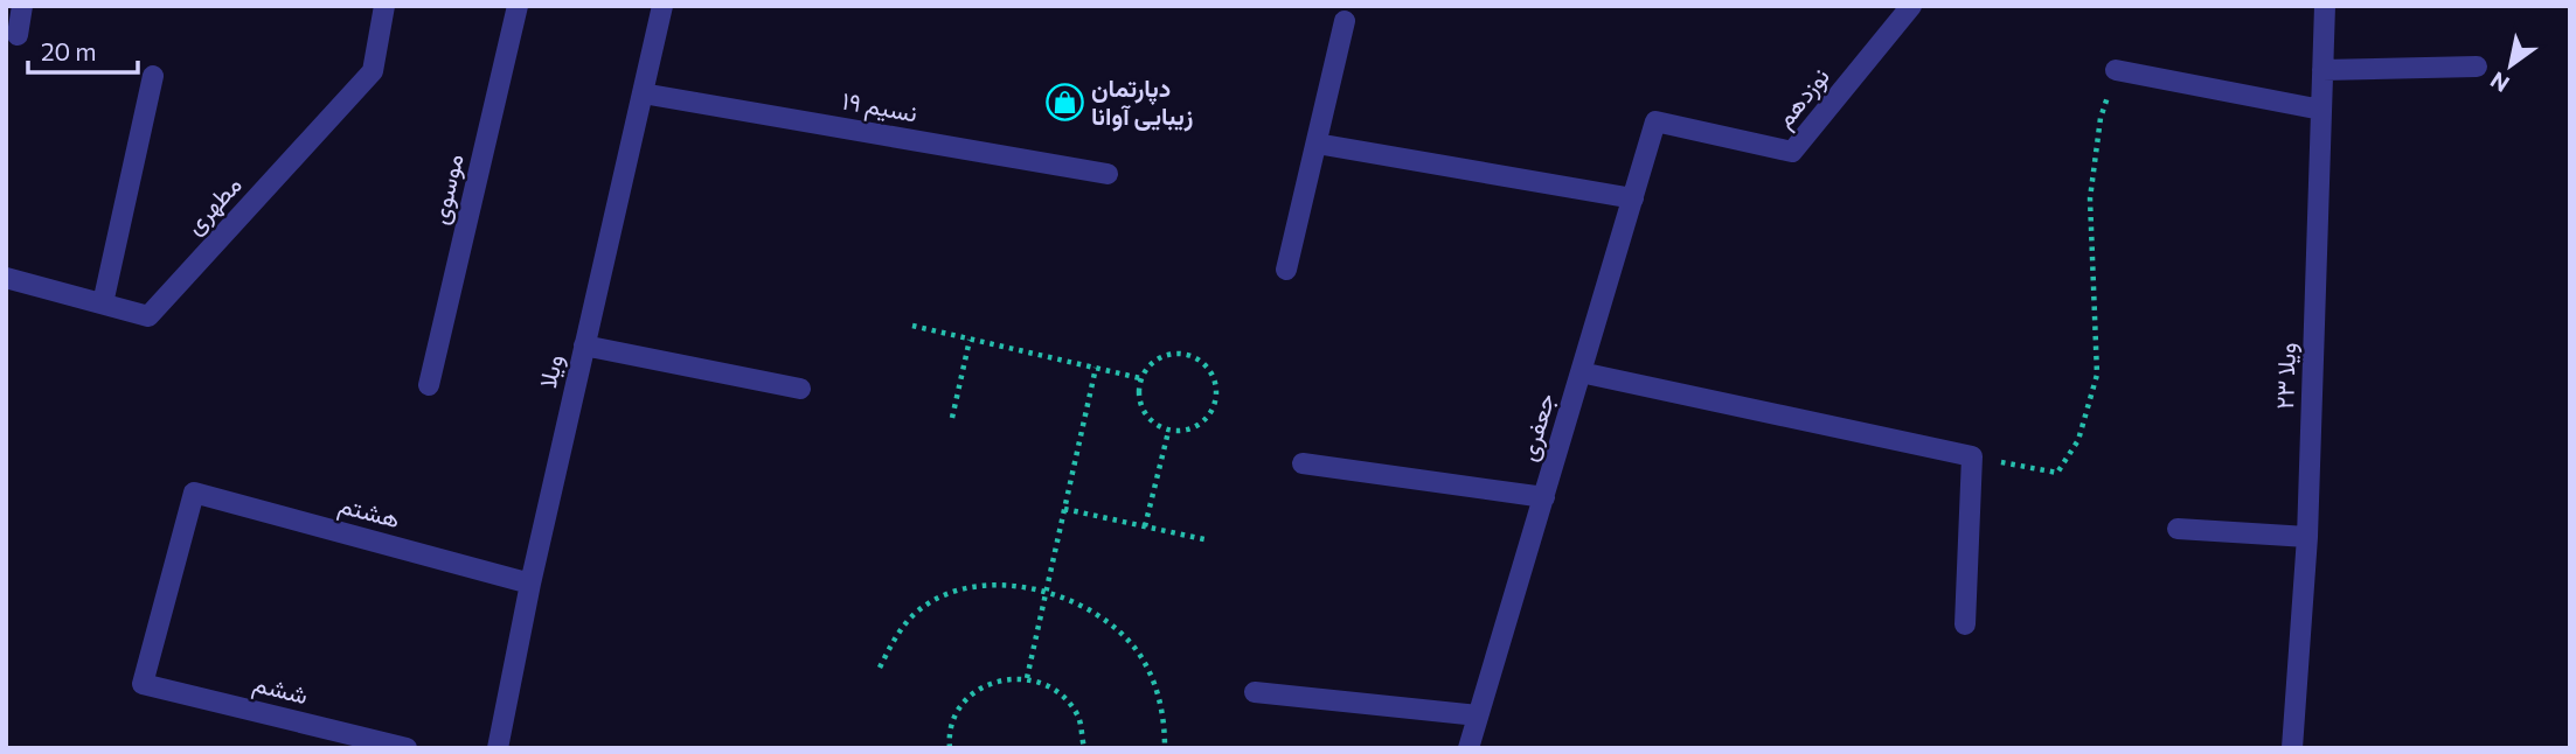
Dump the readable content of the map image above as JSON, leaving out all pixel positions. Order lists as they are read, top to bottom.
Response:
{
  "streets": {
    "street": [
      "نوزدهم",
      "نسیم ۱۹",
      "موسوی",
      "مطهری",
      "ویلا",
      "ویلا ۲۳",
      "جعفری",
      "هشتم",
      "ششم"
    ]
  },
  "crossings": [
    ["نوزدهم", "جعفری"],
    ["نسیم ۱۹", "ویلا"],
    ["ویلا", "هشتم"],
    ["هشتم", "ششم"]
  ],
  "places": {
    "shop": ["دپارتمان زیبایی آوانا"]
  },
  "scale_bar": "20 m",
  "north": "bottom left"
}
